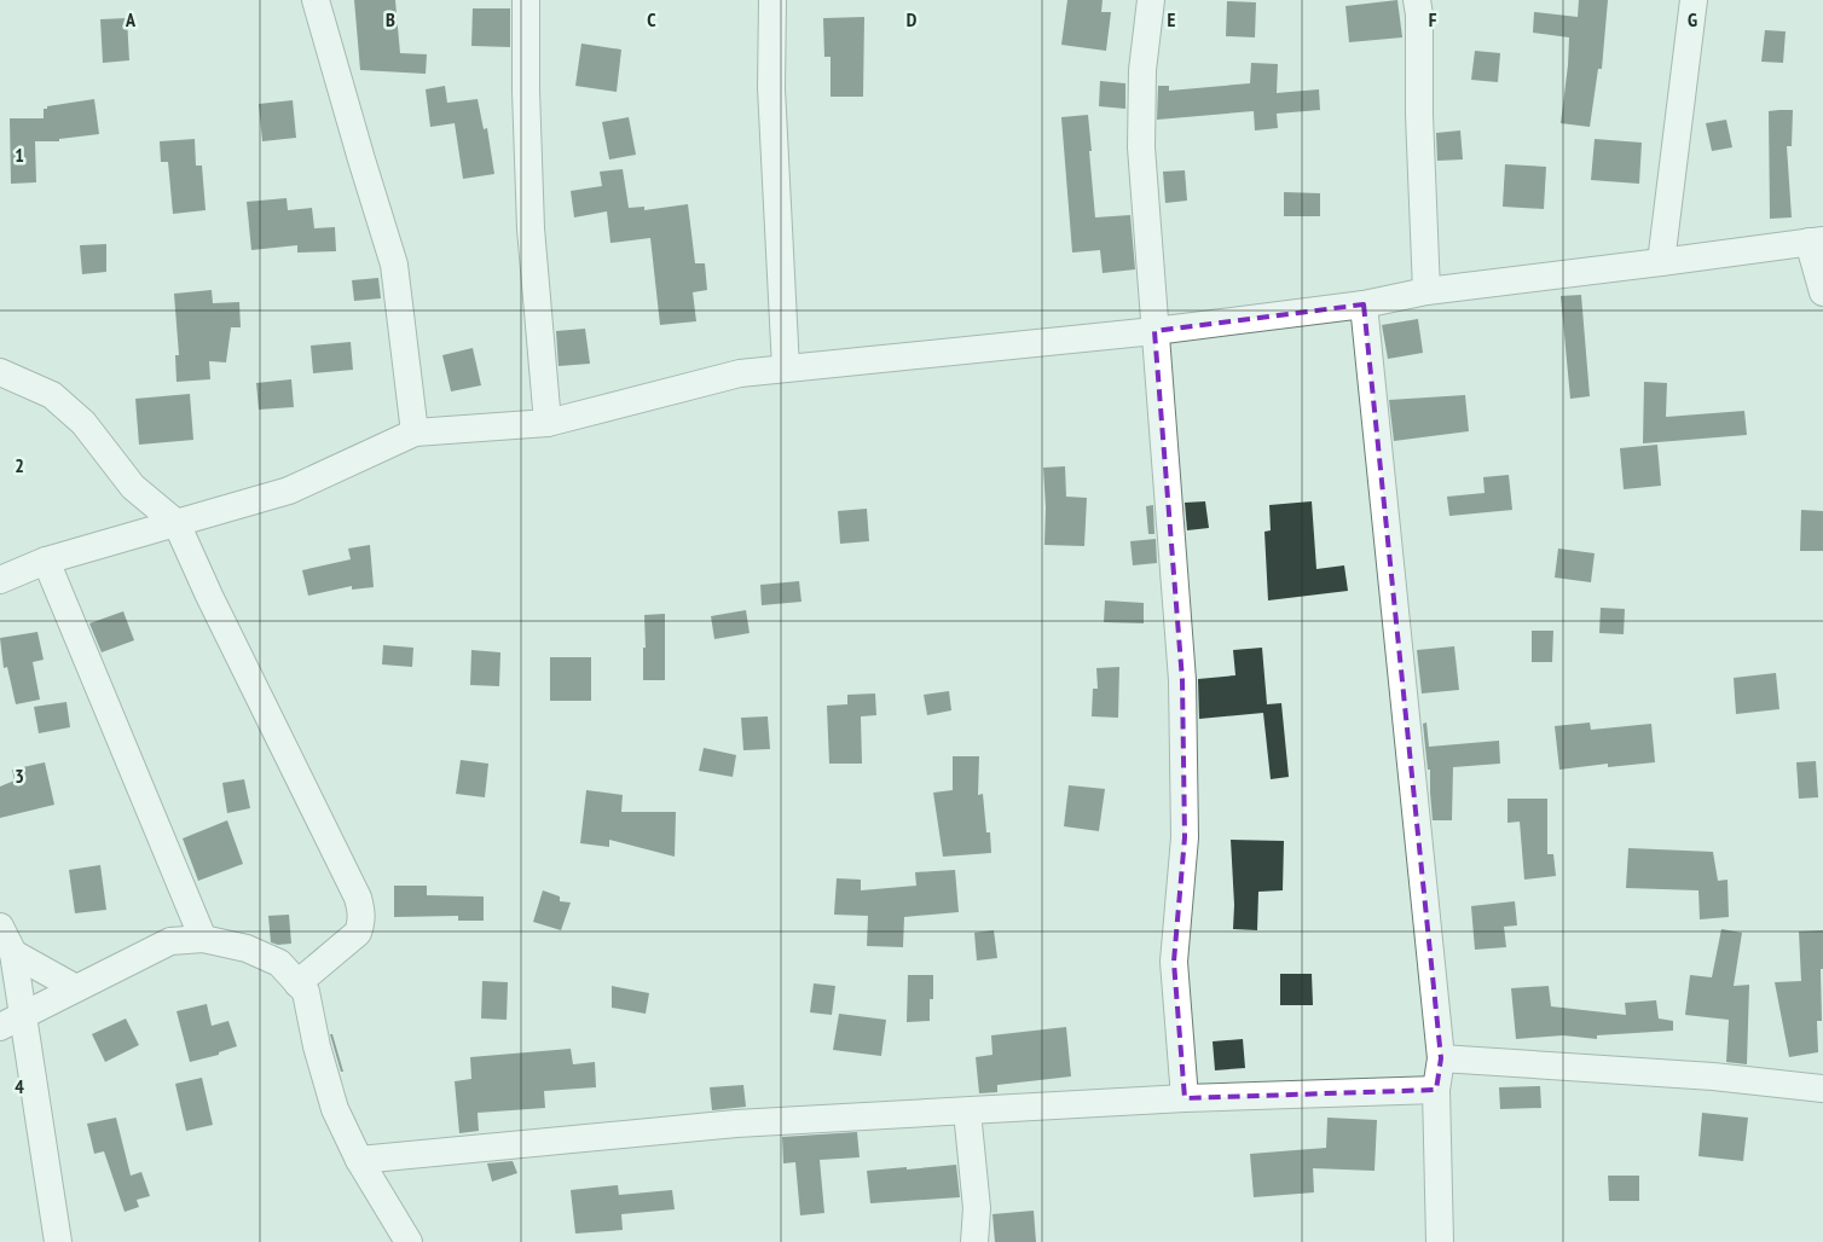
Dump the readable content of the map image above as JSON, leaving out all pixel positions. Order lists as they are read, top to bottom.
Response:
{
  "grid": {
    "columns": [
      "A",
      "B",
      "C",
      "D",
      "E",
      "F",
      "G"
    ],
    "rows": [
      "1",
      "2",
      "3",
      "4"
    ]
  }
}
